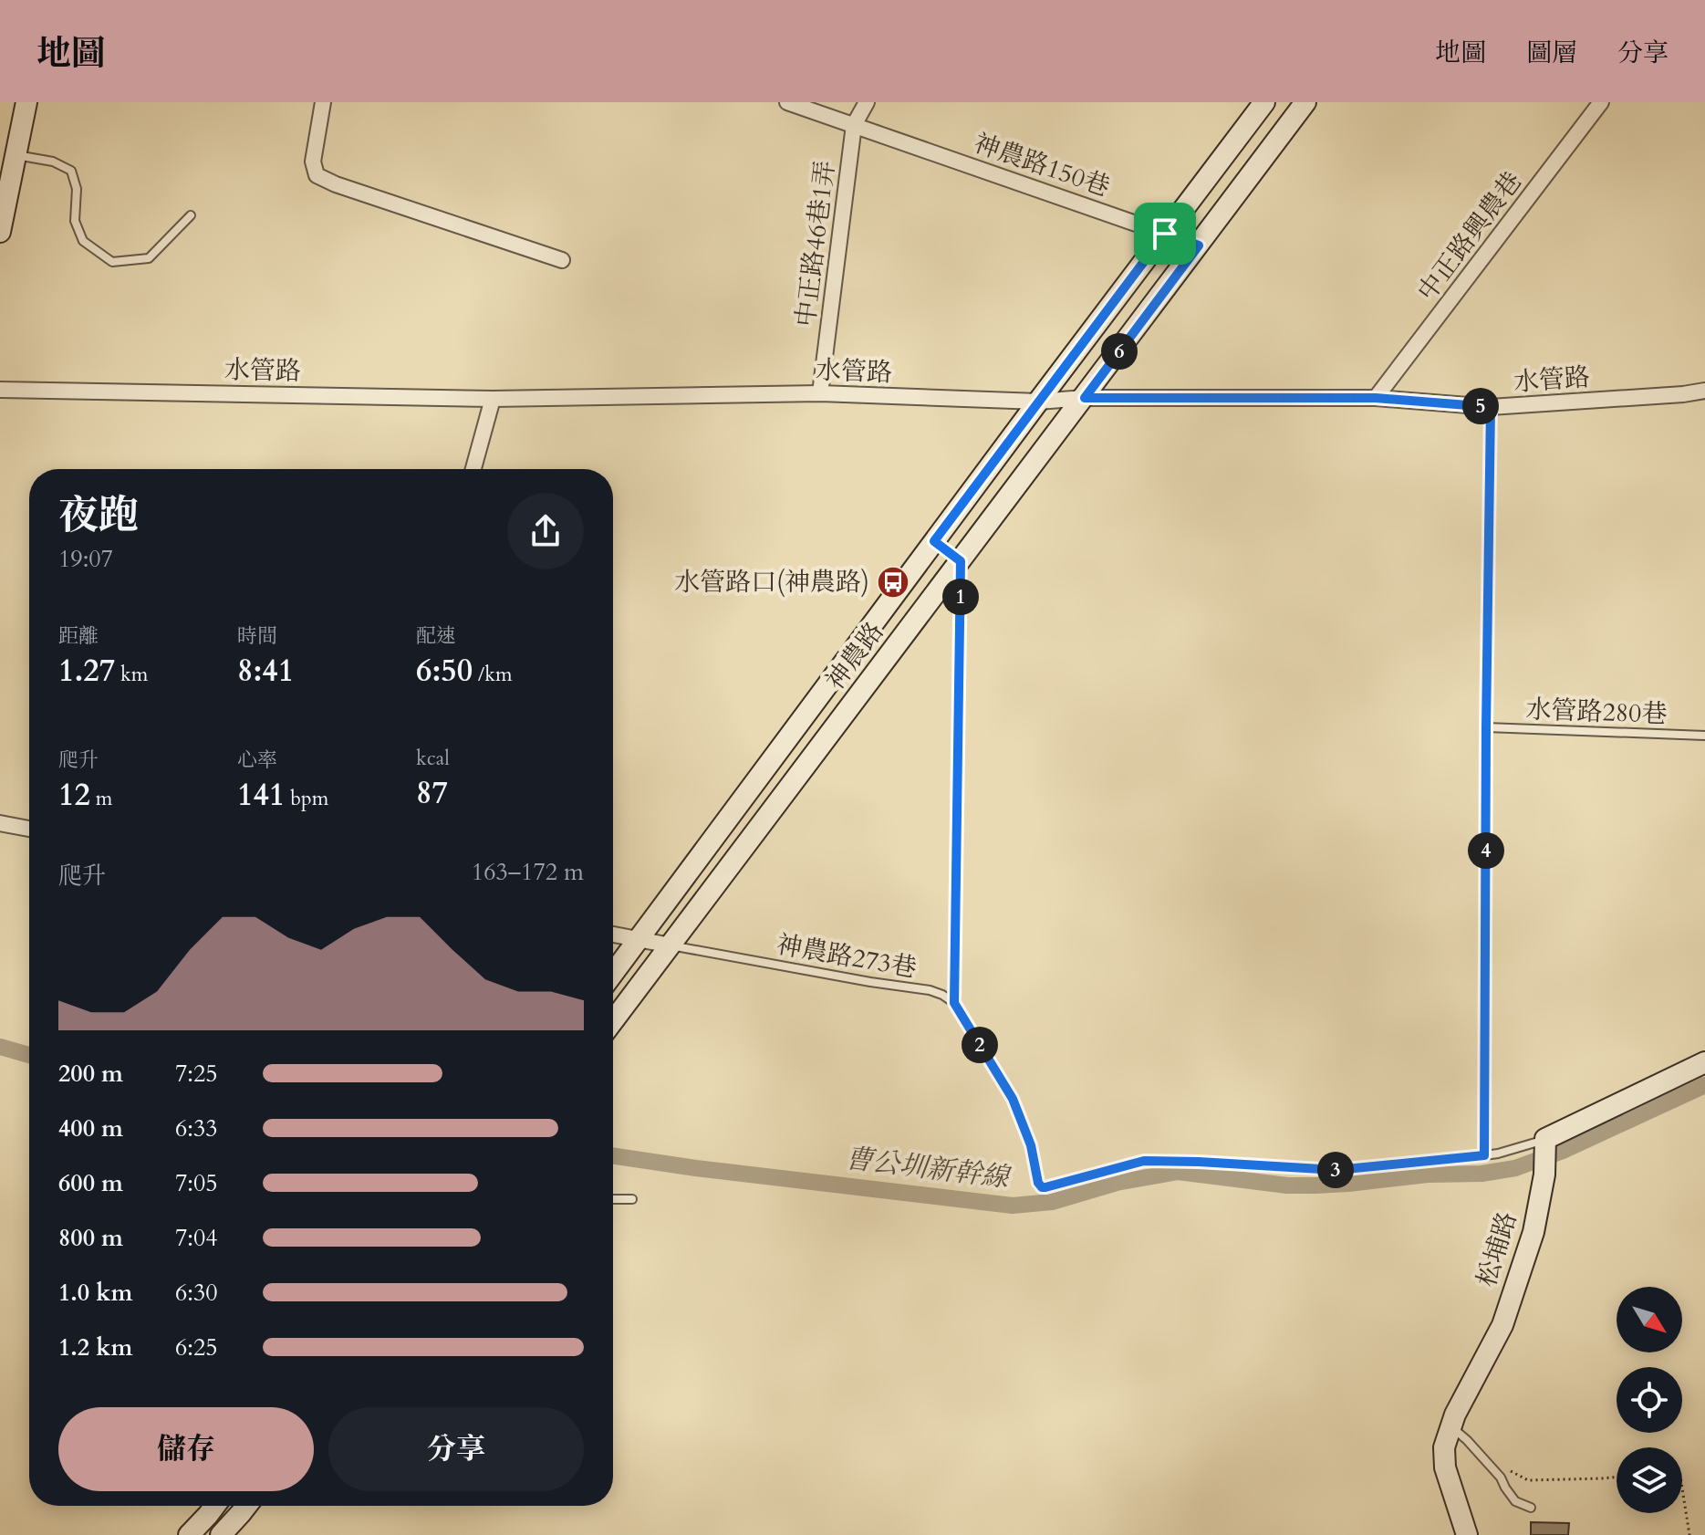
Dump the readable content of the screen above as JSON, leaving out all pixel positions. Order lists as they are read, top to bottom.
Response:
{
  "streets": {
    "street": [
      "神農路150巷",
      "中正路興農巷",
      "中正路46巷1弄",
      "水管路",
      "神農路",
      "松埔路"
    ],
    "lane": ["水管路280巷", "神農路273巷"]
  },
  "crossings": [
    ["神農路150巷", "中正路46巷1弄"],
    ["神農路150巷", "神農路"],
    ["中正路興農巷", "水管路"],
    ["中正路46巷1弄", "水管路"],
    ["水管路", "神農路"],
    ["神農路", "神農路273巷"]
  ],
  "water": ["曹公圳新幹線"],
  "places": {
    "bus stop": ["水管路口(神農路)"]
  },
  "north": "bottom right",
  "page": {
    "header": "地圖",
    "nav": ["地圖", "圖層", "分享"],
    "pins": [
      "6",
      "5",
      "1",
      "4",
      "2",
      "3"
    ],
    "heading": ["夜跑", "19:07"],
    "stats": [
      ["距離", "1.27 km"],
      ["時間", "8:41"],
      ["配速", "6:50 /km"],
      ["爬升", "12 m"],
      ["心率", "141 bpm"],
      ["kcal", "87"]
    ],
    "chart": ["爬升", "163–172 m"],
    "list": [
      {
        "name": "200 m",
        "note": "7:25"
      },
      {
        "name": "400 m",
        "note": "6:33"
      },
      {
        "name": "600 m",
        "note": "7:05"
      },
      {
        "name": "800 m",
        "note": "7:04"
      },
      {
        "name": "1.0 km",
        "note": "6:30"
      },
      {
        "name": "1.2 km",
        "note": "6:25"
      }
    ],
    "buttons": ["儲存", "分享"]
  }
}
